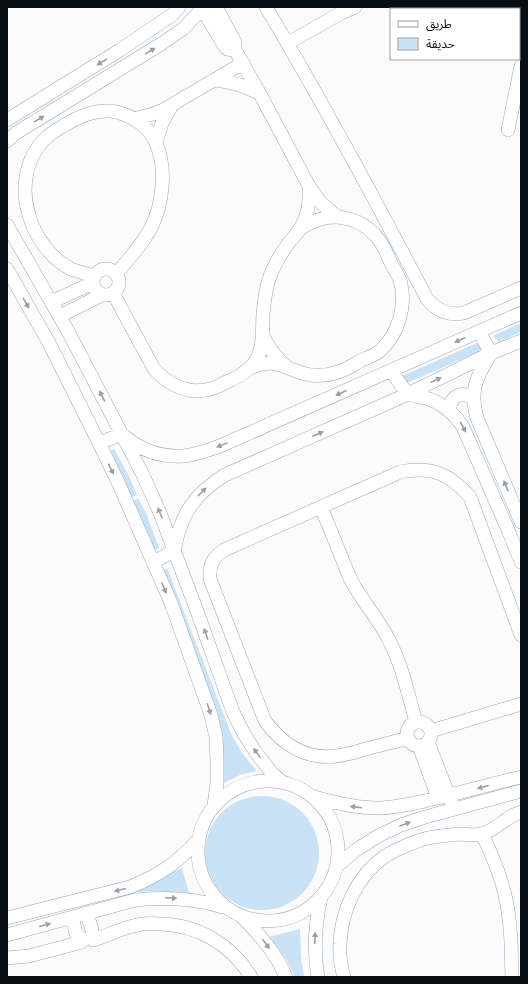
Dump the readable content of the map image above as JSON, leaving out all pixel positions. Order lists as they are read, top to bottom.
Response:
{
  "legend": ["طريق", "حديقة"]
}
